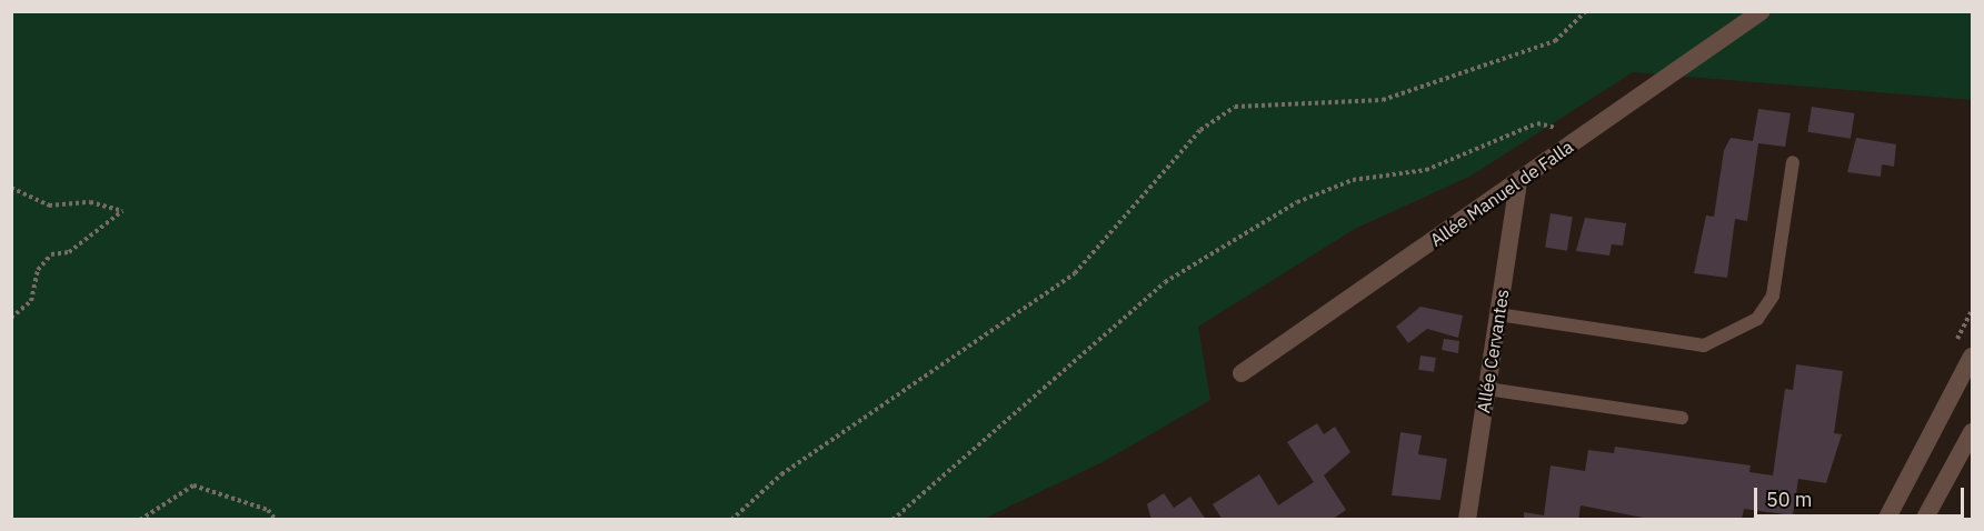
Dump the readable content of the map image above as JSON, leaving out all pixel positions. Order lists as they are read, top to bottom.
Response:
{
  "streets": {
    "street": ["Allée Manuel de Falla", "Allée Cervantes"]
  },
  "crossings": [
    ["Allée Manuel de Falla", "Allée Cervantes"]
  ],
  "scale_bar": "50 m"
}
